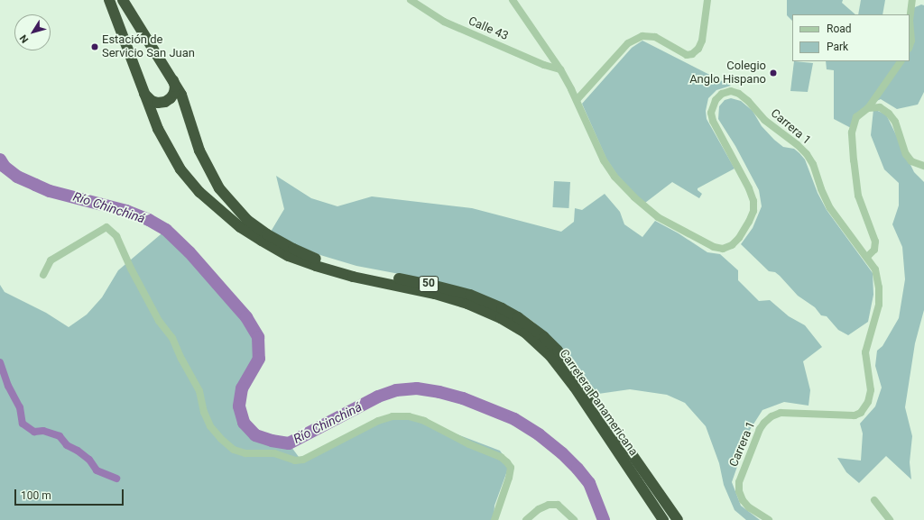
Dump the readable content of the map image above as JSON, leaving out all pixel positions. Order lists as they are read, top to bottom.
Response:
{
  "streets": {
    "highway": ["50", "Carretera Panamericana"],
    "street": ["Calle 43", "Carrera 1"]
  },
  "crossings": [
    ["Calle 43", "Carrera 1"]
  ],
  "water": ["Río Chinchiná"],
  "places": ["Estación de Servicio San Juan", "Colegio Anglo Hispano"],
  "legend": ["Road", "Park"],
  "scale_bar": "100 m",
  "north": "bottom left"
}
